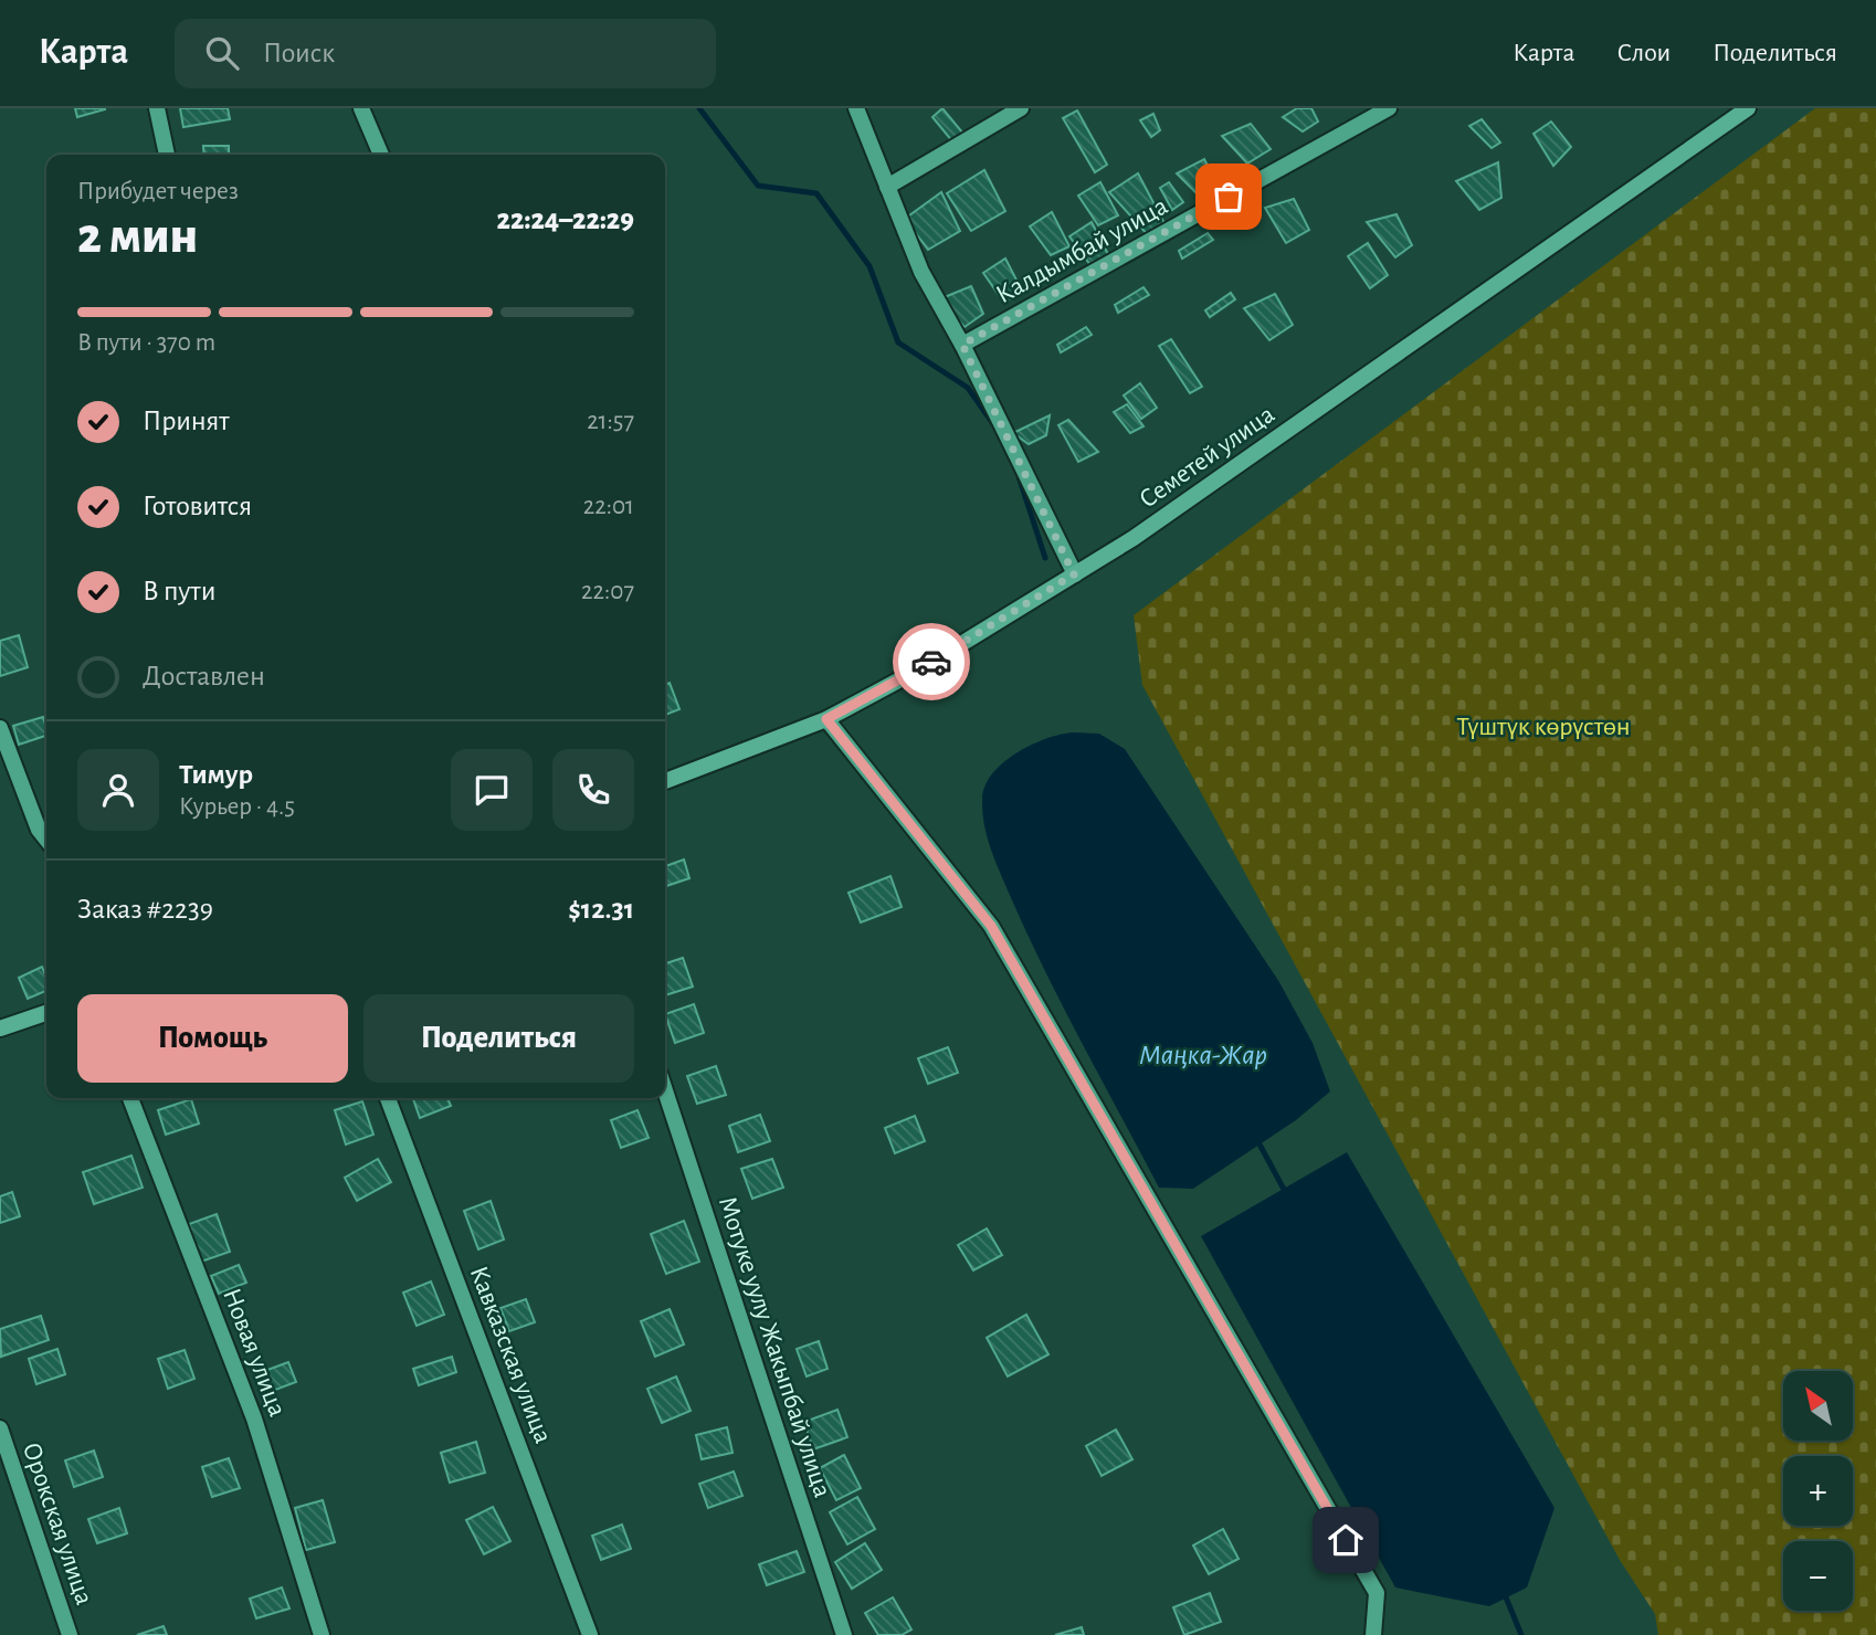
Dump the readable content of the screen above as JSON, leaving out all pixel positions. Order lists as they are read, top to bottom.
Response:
{
  "streets": {
    "street": [
      "Калдымбай улица",
      "Семетей улица",
      "Мотуке уулу Жакыпбай улица",
      "Новая улица",
      "Кавказская улица",
      "Орокская улица"
    ]
  },
  "water": ["Маңка-Жар"],
  "parks": ["Түштүк көрүстөн"],
  "north": "top left",
  "page": {
    "header": "Карта",
    "search": "Поиск",
    "nav": ["Карта", "Слои", "Поделиться"],
    "heading": ["2 мин", "Прибудет через", "22:24–22:29"],
    "panel": [
      "Тимур",
      "Курьер · 4.5",
      "Заказ #2239",
      "$12.31"
    ],
    "bar": "В пути · 370 m",
    "list": [
      ["Принят", "21:57"],
      ["Готовится", "22:01"],
      ["В пути", "22:07"],
      "Доставлен"
    ],
    "buttons": ["Помощь", "Поделиться"],
    "map_buttons": ["+", "−"]
  }
}
